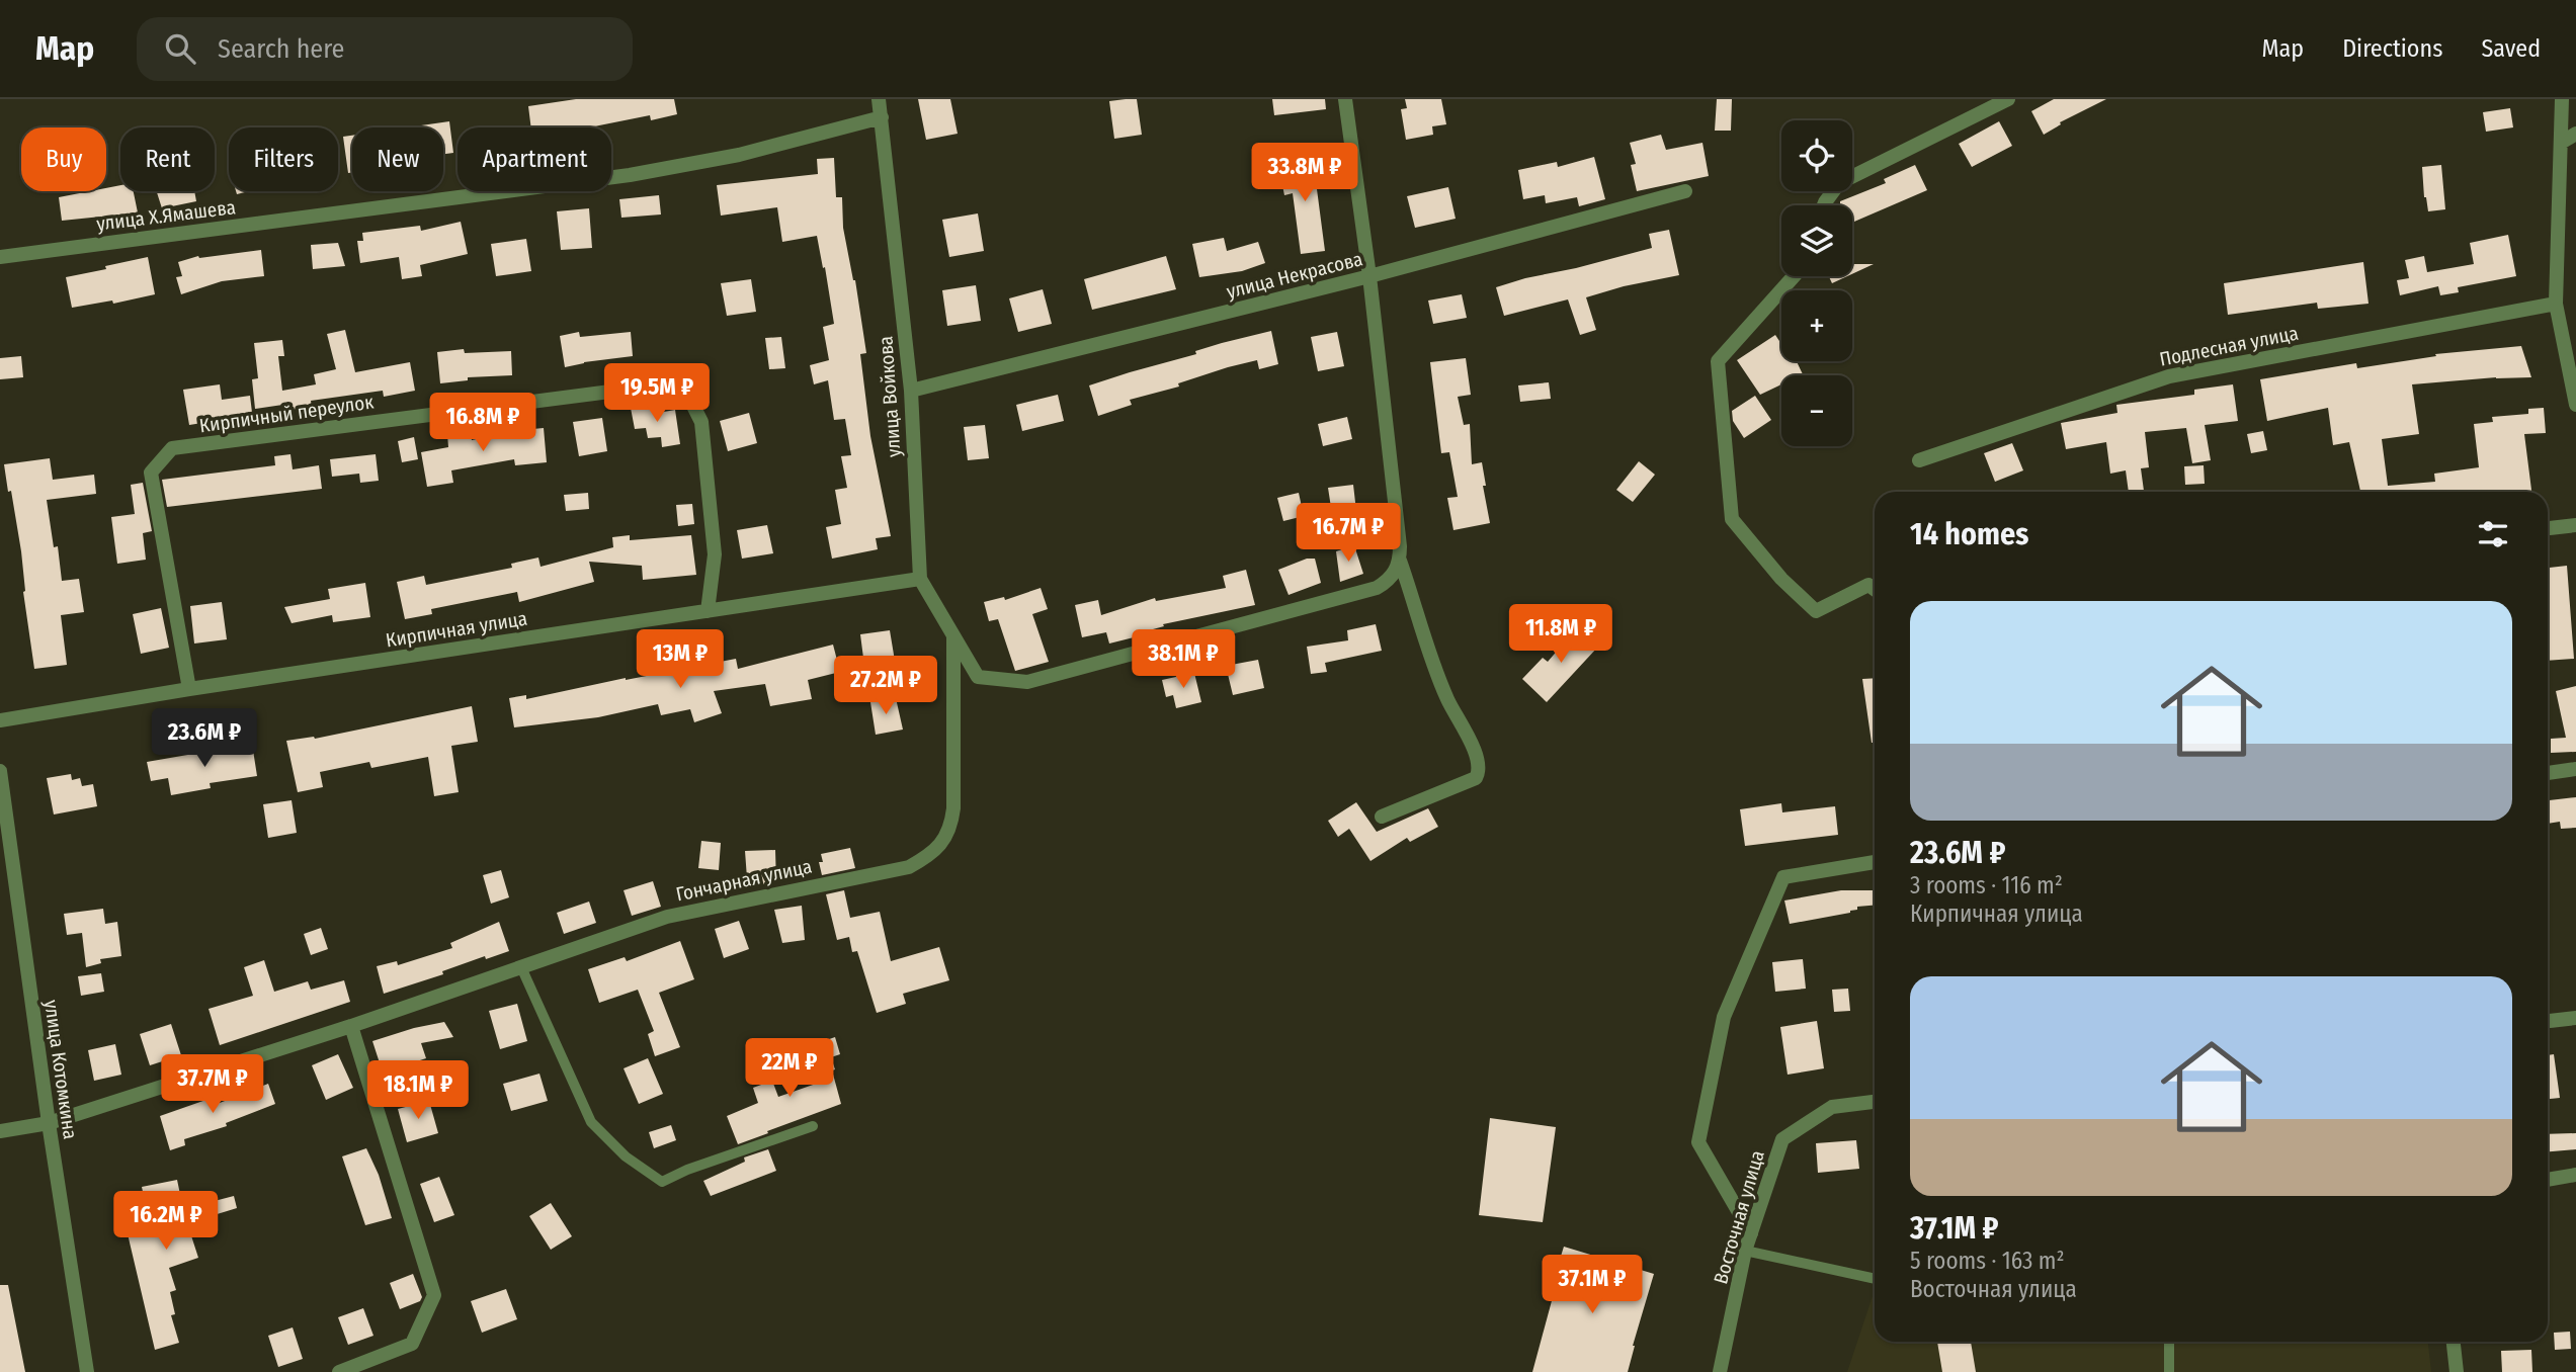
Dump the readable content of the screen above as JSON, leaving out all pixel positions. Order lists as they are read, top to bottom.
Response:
{
  "streets": {
    "street": [
      "улица Х.Ямашева",
      "улица Некрасова",
      "Подлесная улица",
      "улица Войкова",
      "Кирпичный переулок",
      "Кирпичная улица",
      "Гончарная улица",
      "улица Котомкина",
      "Восточная улица"
    ]
  },
  "crossings": [
    ["улица Х.Ямашева", "улица Войкова"],
    ["улица Некрасова", "улица Войкова"],
    ["улица Войкова", "Кирпичная улица"],
    ["улица Войкова", "Гончарная улица"],
    ["Кирпичный переулок", "Кирпичная улица"],
    ["Гончарная улица", "улица Котомкина"]
  ],
  "page": {
    "header": "Map",
    "search": "Search here",
    "nav": ["Map", "Directions", "Saved"],
    "map_buttons": ["+", "−"],
    "chip": [
      "Buy",
      "Rent",
      "Filters",
      "New",
      "Apartment"
    ],
    "price": [
      "33.8M ₽",
      "19.5M ₽",
      "16.8M ₽",
      "16.7M ₽",
      "11.8M ₽",
      "13M ₽",
      "38.1M ₽",
      "27.2M ₽",
      "23.6M ₽",
      "22M ₽",
      "37.7M ₽",
      "18.1M ₽",
      "16.2M ₽",
      "37.1M ₽"
    ],
    "heading": "14 homes",
    "list": [
      {
        "name": "23.6M ₽",
        "note": "3 rooms · 116 m² · Кирпичная улица"
      },
      {
        "name": "37.1M ₽",
        "note": "5 rooms · 163 m² · Восточная улица"
      }
    ]
  }
}
